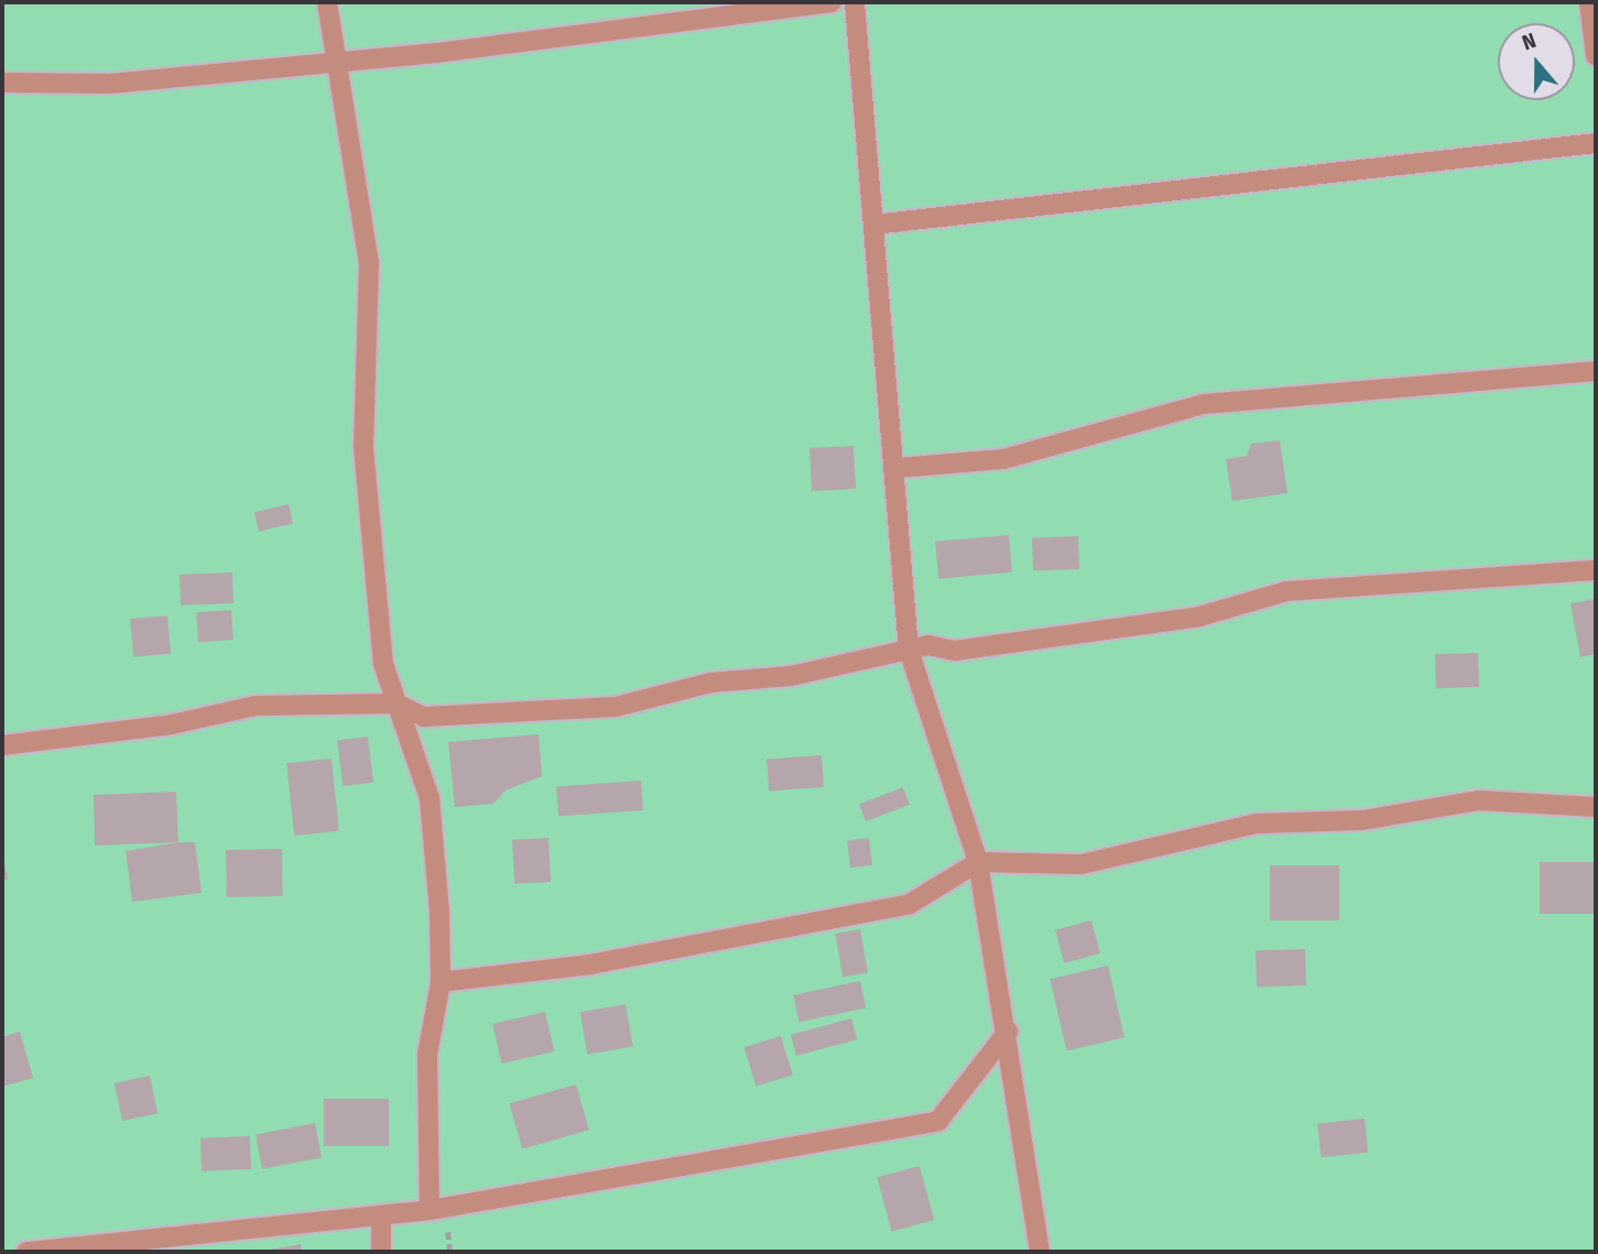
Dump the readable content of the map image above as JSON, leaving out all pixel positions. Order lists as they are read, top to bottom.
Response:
{
  "north": "top"
}
